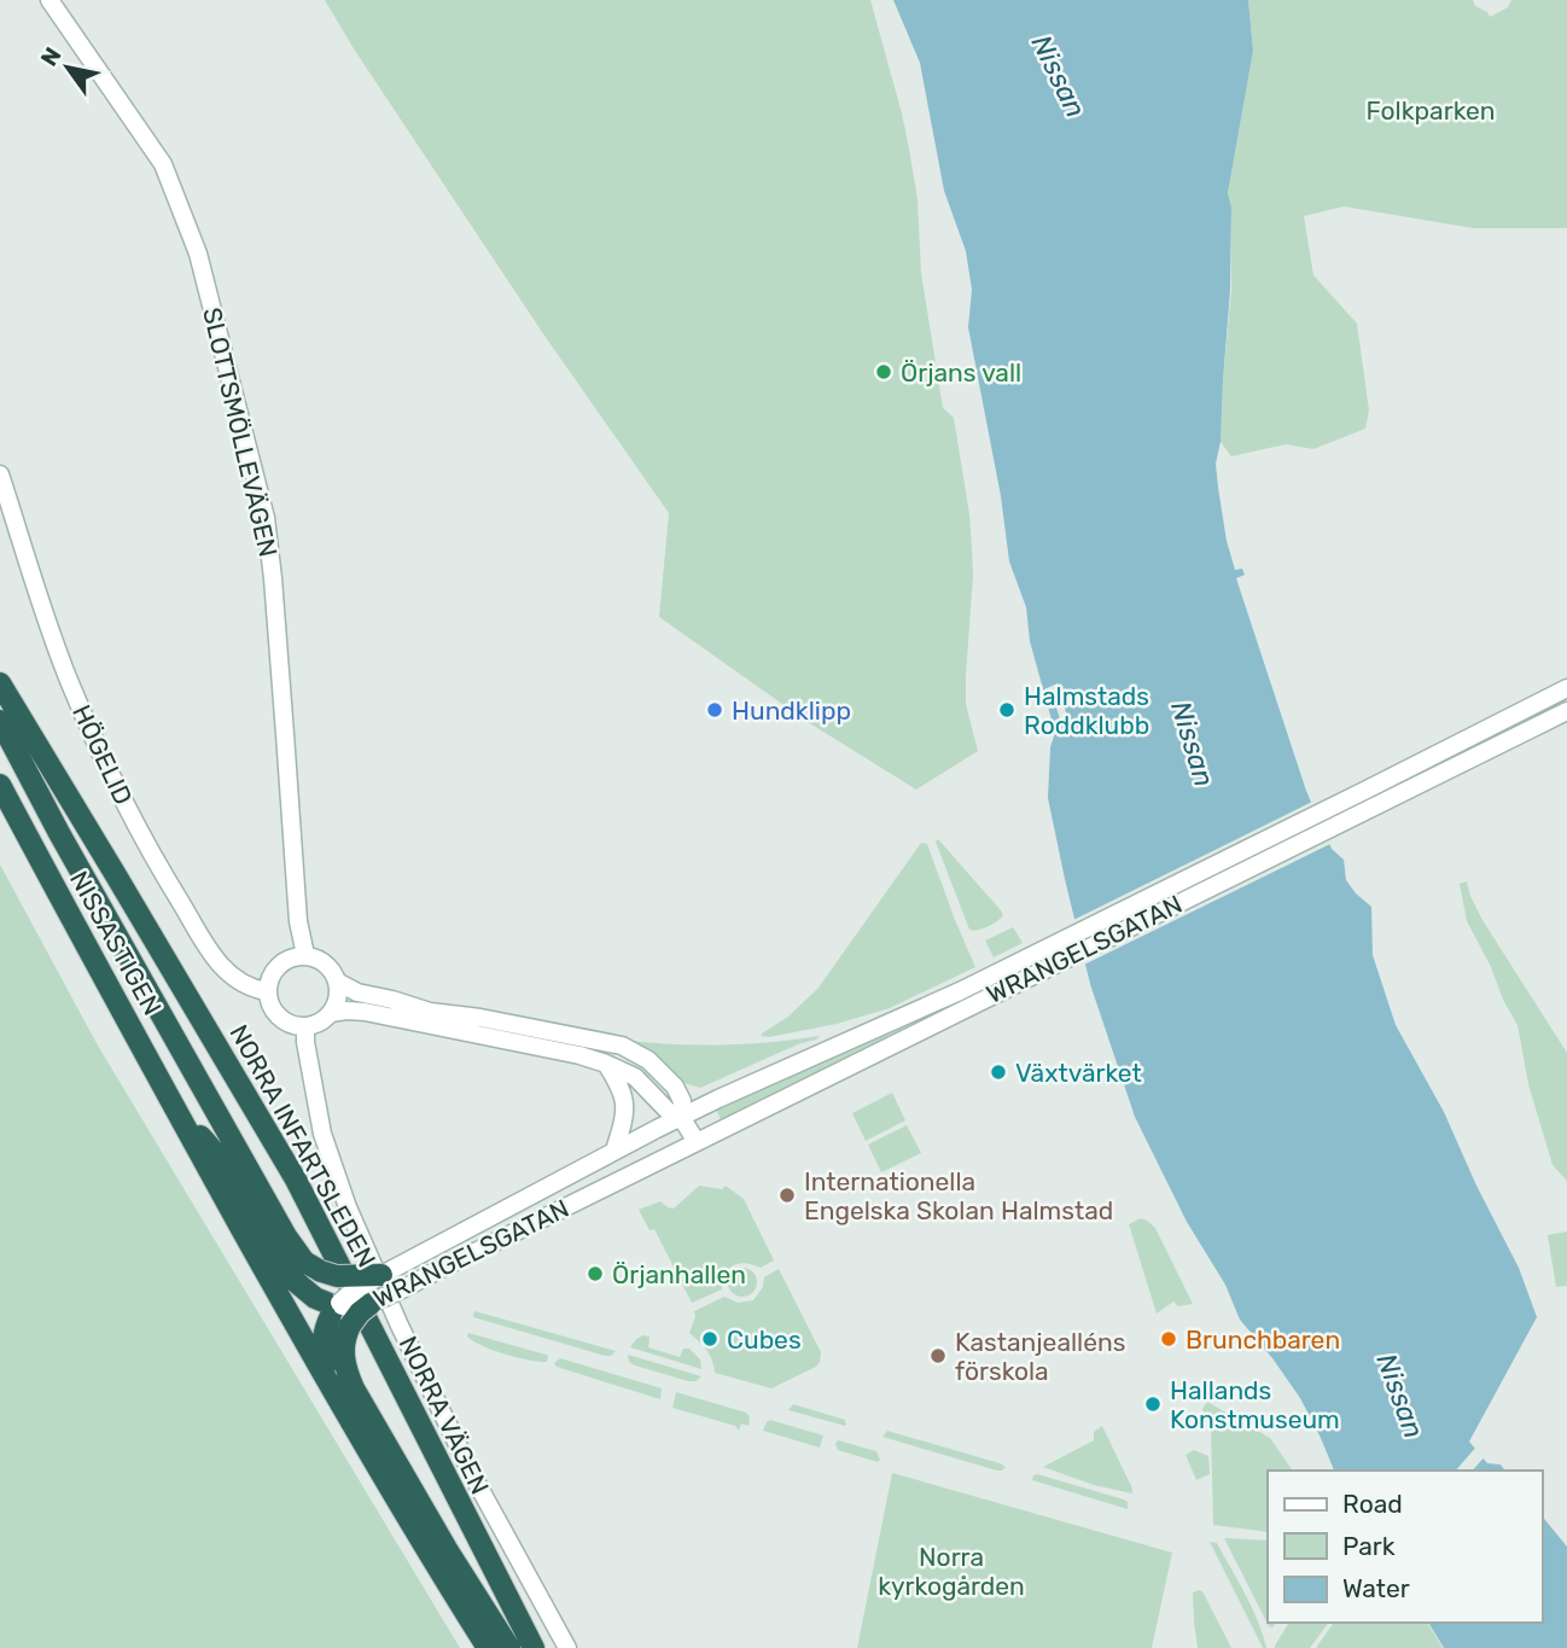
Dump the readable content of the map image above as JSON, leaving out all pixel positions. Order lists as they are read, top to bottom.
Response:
{
  "streets": {
    "highway": ["NISSASTIGEN", "NORRA INFARTSLEDEN"],
    "street": [
      "SLOTTSMÖLLEVÄGEN",
      "HÖGELID",
      "WRANGELSGATAN",
      "NORRA VÄGEN"
    ]
  },
  "crossings": [
    ["SLOTTSMÖLLEVÄGEN", "HÖGELID"],
    ["SLOTTSMÖLLEVÄGEN", "NORRA VÄGEN"],
    ["HÖGELID", "NORRA VÄGEN"]
  ],
  "water": ["Nissan"],
  "parks": ["Folkparken", "Norra kyrkogården"],
  "places": [
    "Örjans vall",
    "Hundklipp",
    "Halmstads Roddklubb",
    "Växtvärket",
    "Internationella Engelska Skolan Halmstad",
    "Örjanhallen",
    "Cubes",
    "Brunchbaren",
    "Kastanjealléns förskola",
    "Hallands Konstmuseum"
  ],
  "legend": ["Road", "Park", "Water"],
  "north": "top left"
}
